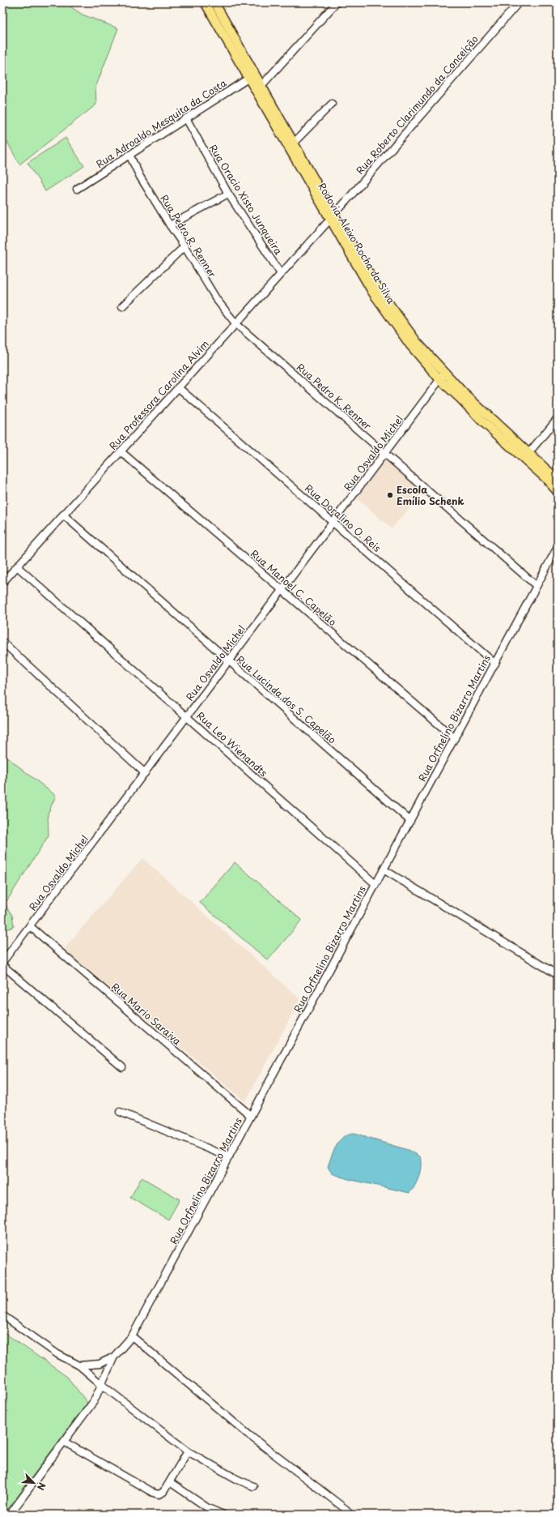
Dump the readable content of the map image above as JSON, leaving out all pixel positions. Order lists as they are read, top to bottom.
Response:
{
  "streets": {
    "main road": ["Rodovia Aleixo Rocha da Silva"],
    "street": [
      "Rua Roberto Clarimundo da Conceição",
      "Rua Adroaldo Mesquita da Costa",
      "Rua Oracio Xisto Junqueira",
      "Rua Pedro R. Renner",
      "Rua Professora Carolina Alvim",
      "Rua Pedro K. Renner",
      "Rua Osvaldo Michel",
      "Rua Doralino O. Reis",
      "Rua Manoel C. Capelão",
      "Rua Lucinda dos S. Capelão",
      "Rua Orfnelino Bizarro Martins",
      "Rua Leo Wienandts",
      "Rua Mario Saraiva"
    ]
  },
  "crossings": [
    ["Rua Roberto Clarimundo da Conceição", "Rodovia Aleixo Rocha da Silva"],
    ["Rua Roberto Clarimundo da Conceição", "Rua Professora Carolina Alvim"],
    ["Rua Adroaldo Mesquita da Costa", "Rua Oracio Xisto Junqueira"],
    ["Rua Adroaldo Mesquita da Costa", "Rua Pedro R. Renner"],
    ["Rua Adroaldo Mesquita da Costa", "Rodovia Aleixo Rocha da Silva"],
    ["Rua Oracio Xisto Junqueira", "Rua Professora Carolina Alvim"],
    ["Rua Pedro R. Renner", "Rua Professora Carolina Alvim"],
    ["Rua Pedro R. Renner", "Rua Pedro K. Renner"],
    ["Rodovia Aleixo Rocha da Silva", "Rua Professora Carolina Alvim"],
    ["Rodovia Aleixo Rocha da Silva", "Rua Osvaldo Michel"],
    ["Rua Professora Carolina Alvim", "Rua Pedro K. Renner"],
    ["Rua Professora Carolina Alvim", "Rua Doralino O. Reis"],
    ["Rua Professora Carolina Alvim", "Rua Manoel C. Capelão"],
    ["Rua Professora Carolina Alvim", "Rua Lucinda dos S. Capelão"],
    ["Rua Professora Carolina Alvim", "Rua Leo Wienandts"],
    ["Rua Pedro K. Renner", "Rua Osvaldo Michel"],
    ["Rua Pedro K. Renner", "Rua Orfnelino Bizarro Martins"],
    ["Rua Osvaldo Michel", "Rua Doralino O. Reis"],
    ["Rua Osvaldo Michel", "Rua Manoel C. Capelão"],
    ["Rua Osvaldo Michel", "Rua Lucinda dos S. Capelão"],
    ["Rua Osvaldo Michel", "Rua Leo Wienandts"],
    ["Rua Osvaldo Michel", "Rua Mario Saraiva"],
    ["Rua Doralino O. Reis", "Rua Orfnelino Bizarro Martins"],
    ["Rua Manoel C. Capelão", "Rua Orfnelino Bizarro Martins"],
    ["Rua Lucinda dos S. Capelão", "Rua Orfnelino Bizarro Martins"],
    ["Rua Orfnelino Bizarro Martins", "Rua Leo Wienandts"],
    ["Rua Orfnelino Bizarro Martins", "Rua Mario Saraiva"]
  ],
  "places": ["Escola Emílio Schenk"],
  "north": "bottom right"
}
